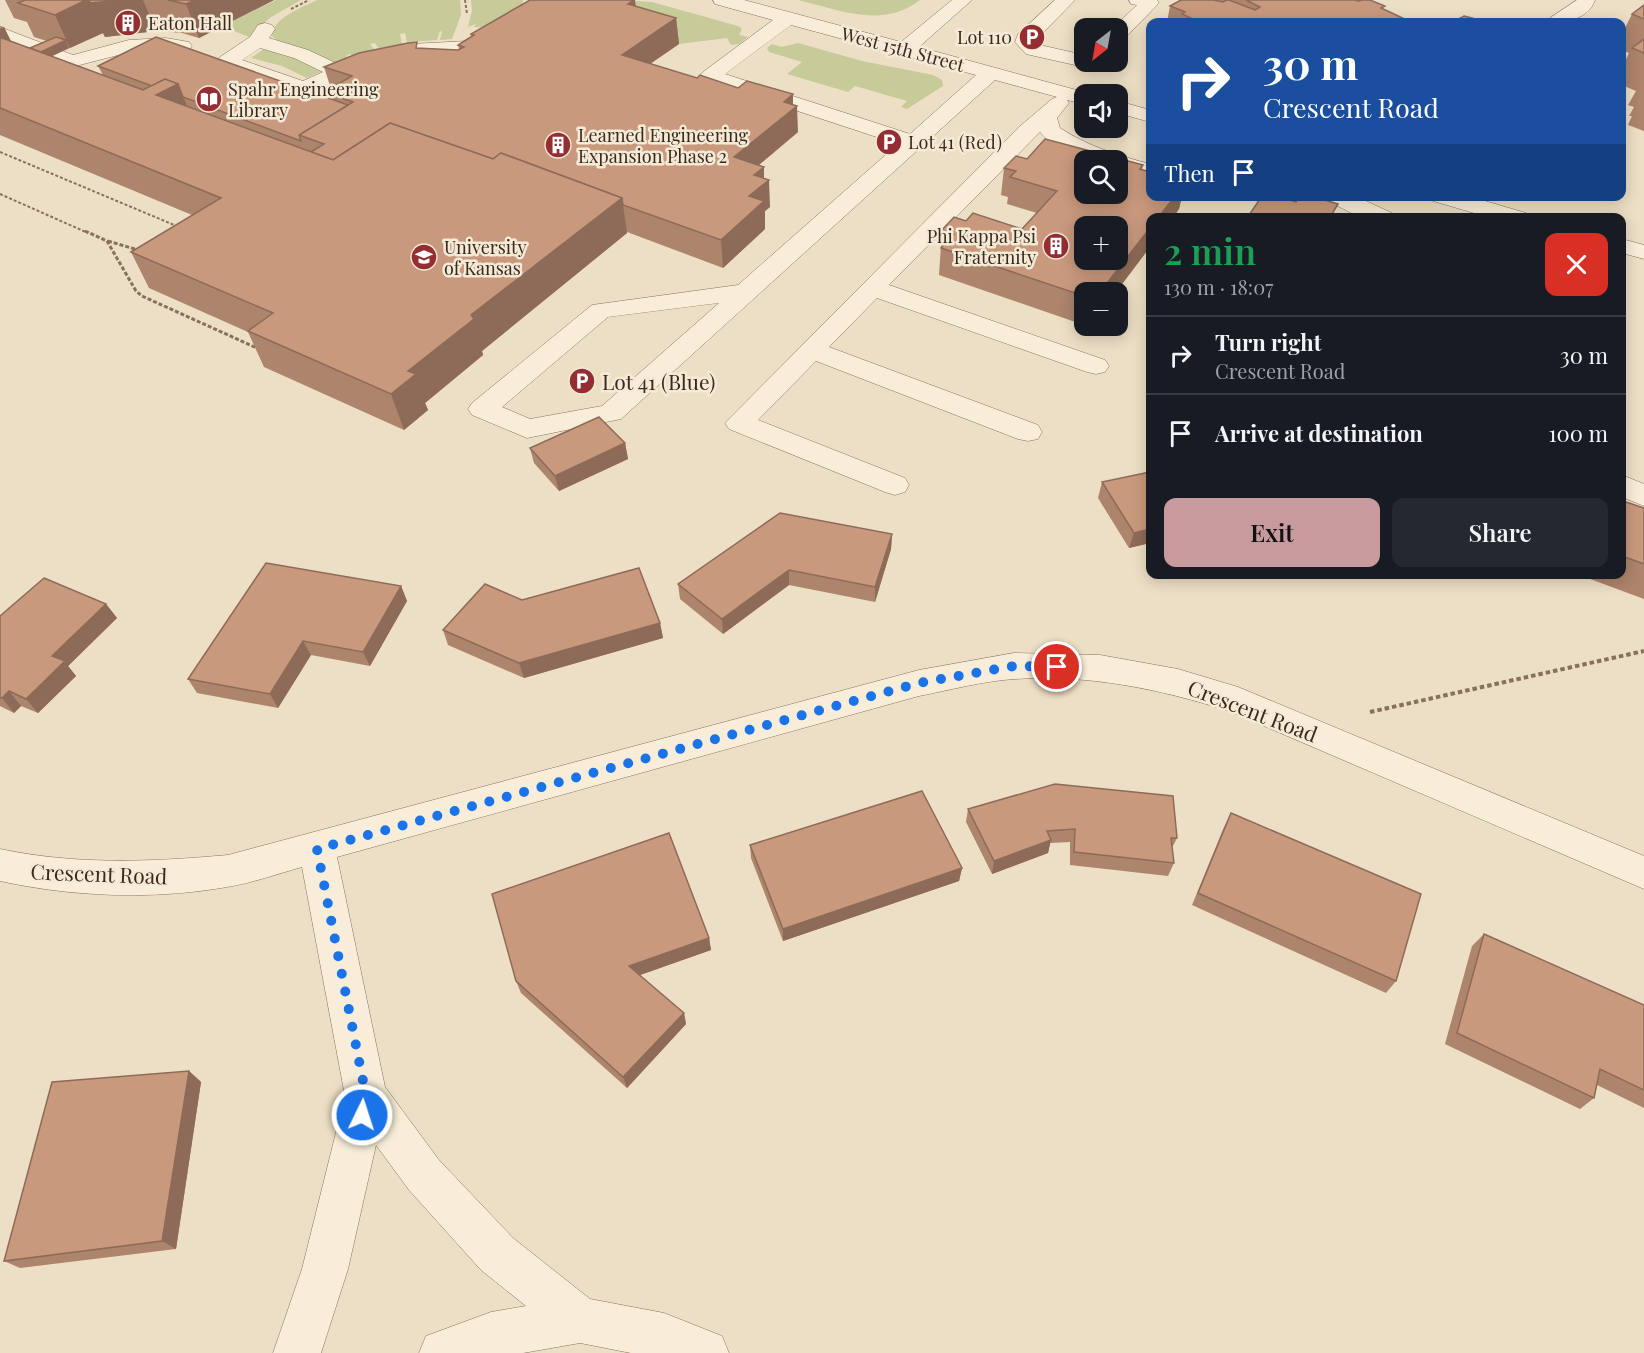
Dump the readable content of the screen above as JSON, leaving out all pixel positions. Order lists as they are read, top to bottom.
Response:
{
  "streets": {
    "street": ["West 15th Street", "Crescent Road"]
  },
  "places": {
    "building": ["Eaton Hall", "Learned Engineering Expansion Phase 2", "Phi Kappa Psi Fraternity"],
    "parking": ["Lot 110", "Lot 41 (Red)", "Lot 41 (Blue)"],
    "library": ["Spahr Engineering Library"],
    "school or university": ["University of Kansas"]
  },
  "north": "bottom left",
  "page": {
    "map_buttons": ["+", "−"],
    "turn": ["30 m", "Crescent Road"],
    "then": "Then",
    "heading": ["2 min", "130 m · 18:07"],
    "list": [
      {
        "name": "Turn right",
        "note": "Crescent Road",
        "value": "30 m"
      },
      {
        "name": "Arrive at destination",
        "value": "100 m"
      }
    ],
    "buttons": ["Exit", "Share"]
  }
}
